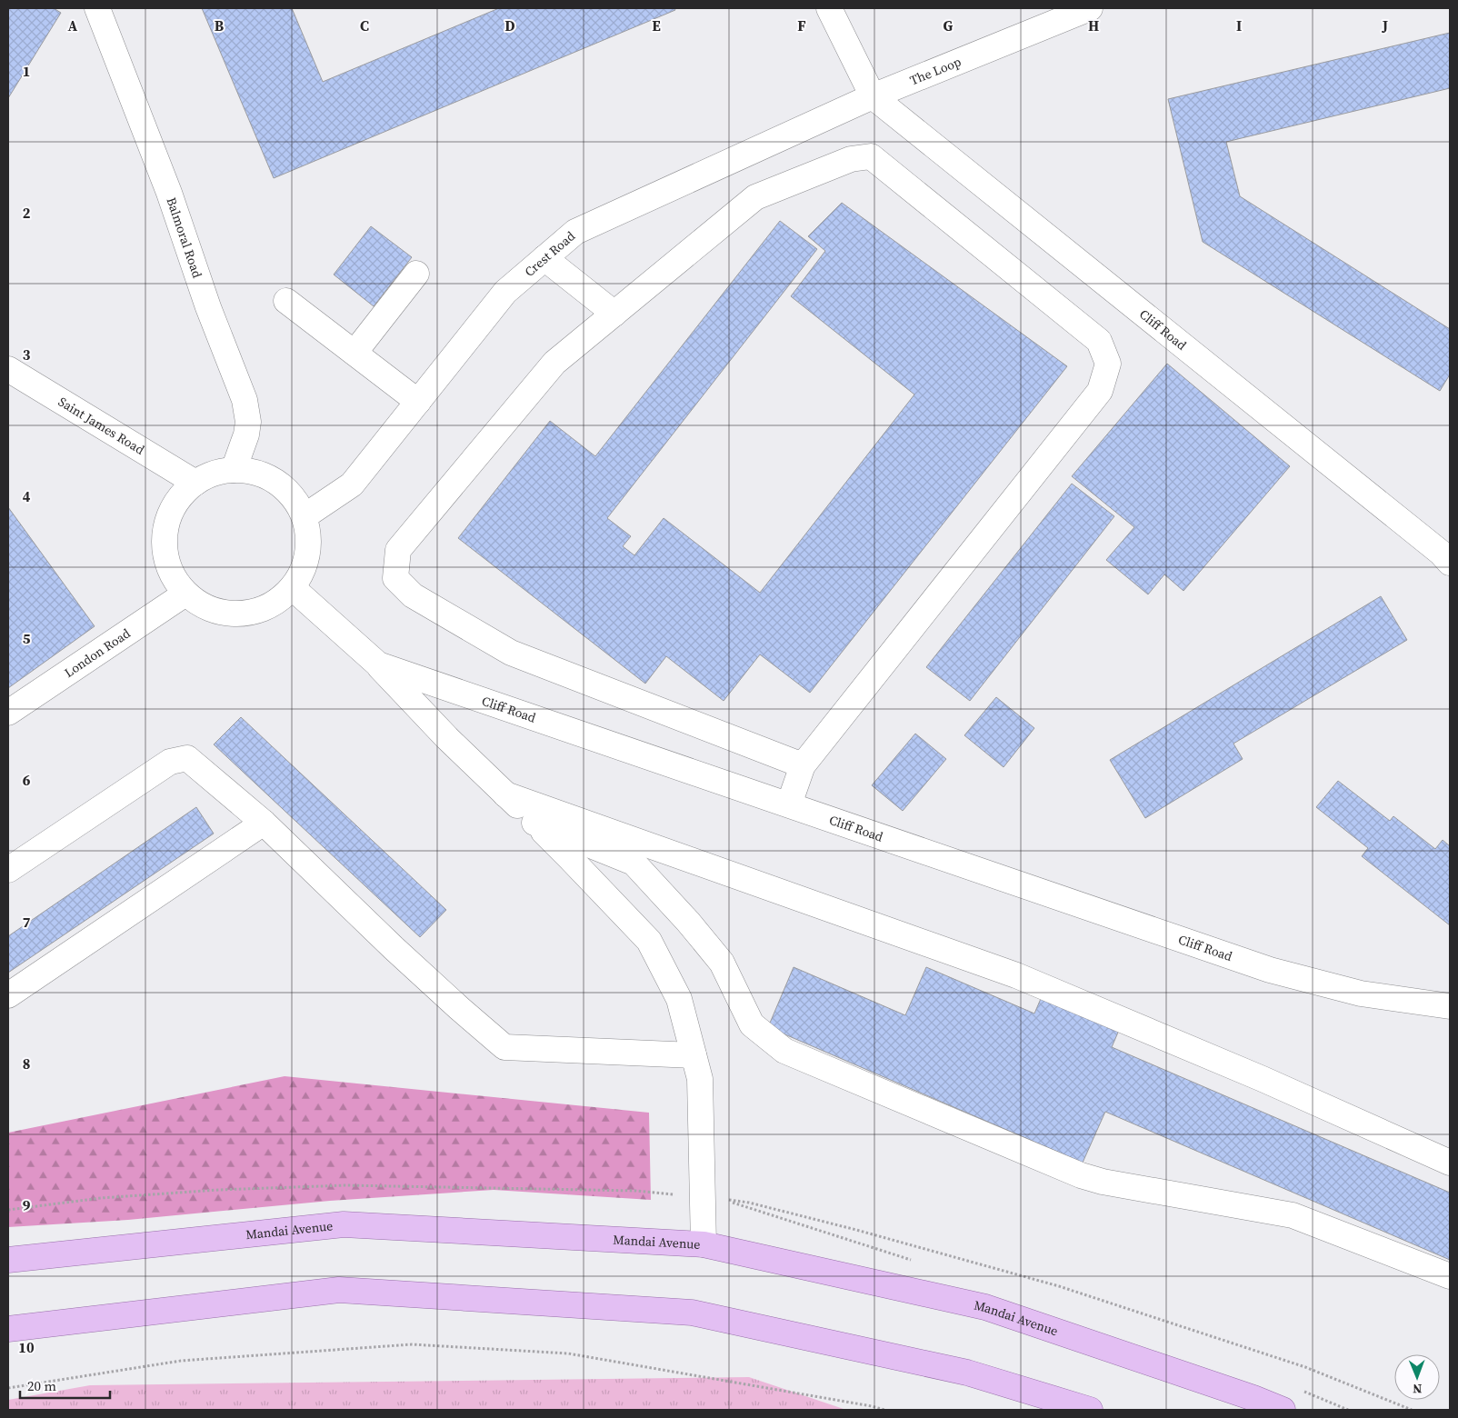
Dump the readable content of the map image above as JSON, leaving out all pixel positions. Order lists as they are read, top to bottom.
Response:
{
  "streets": {
    "main road": ["Mandai Avenue"],
    "lane": [
      "The Loop",
      "Balmoral Road",
      "Crest Road",
      "Cliff Road",
      "Saint James Road",
      "London Road"
    ]
  },
  "crossings": [
    ["The Loop", "Crest Road"],
    ["The Loop", "Cliff Road"],
    ["Balmoral Road", "Crest Road"],
    ["Balmoral Road", "Cliff Road"],
    ["Balmoral Road", "Saint James Road"],
    ["Balmoral Road", "London Road"],
    ["Crest Road", "Cliff Road"],
    ["Crest Road", "Saint James Road"],
    ["Crest Road", "London Road"],
    ["Cliff Road", "Saint James Road"],
    ["Cliff Road", "London Road"],
    ["Saint James Road", "London Road"]
  ],
  "scale_bar": "20 m",
  "north": "bottom",
  "grid": {
    "columns": [
      "A",
      "B",
      "C",
      "D",
      "E",
      "F",
      "G",
      "H",
      "I",
      "J"
    ],
    "rows": [
      "1",
      "2",
      "3",
      "4",
      "5",
      "6",
      "7",
      "8",
      "9",
      "10"
    ]
  }
}
